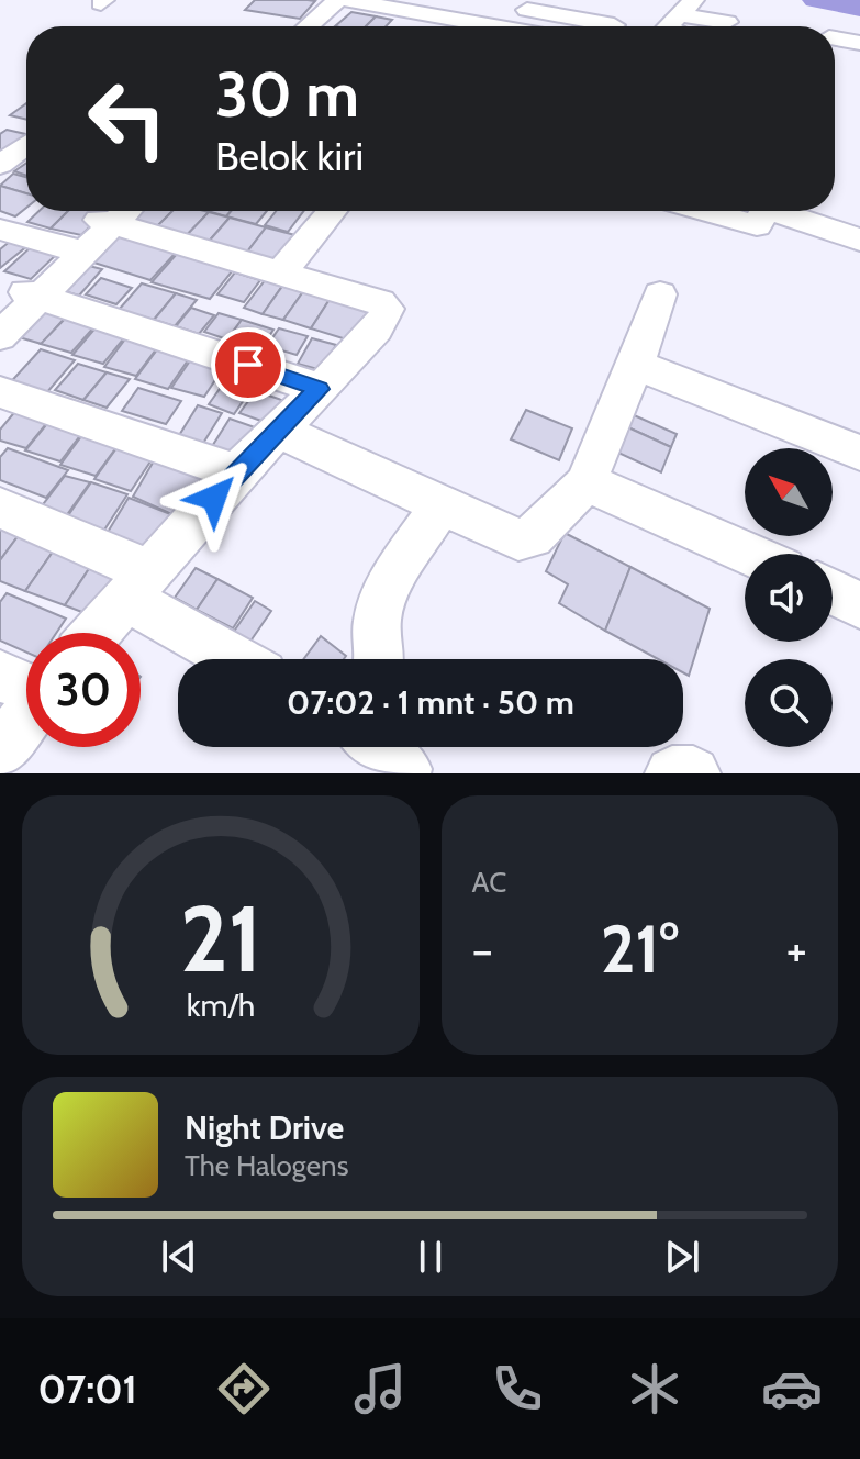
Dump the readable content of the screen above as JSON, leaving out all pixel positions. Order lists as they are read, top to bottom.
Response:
{
  "north": "top left",
  "page": {
    "turn": ["30 m", "Belok kiri"],
    "limit": "30",
    "trip": "07:02 · 1 mnt · 50 m",
    "tile": "AC",
    "heat": ["−", "21°", "+"],
    "song": ["Night Drive", "The Halogens"],
    "tabs": "07:01",
    "gauge": ["21", "km/h"]
  }
}
